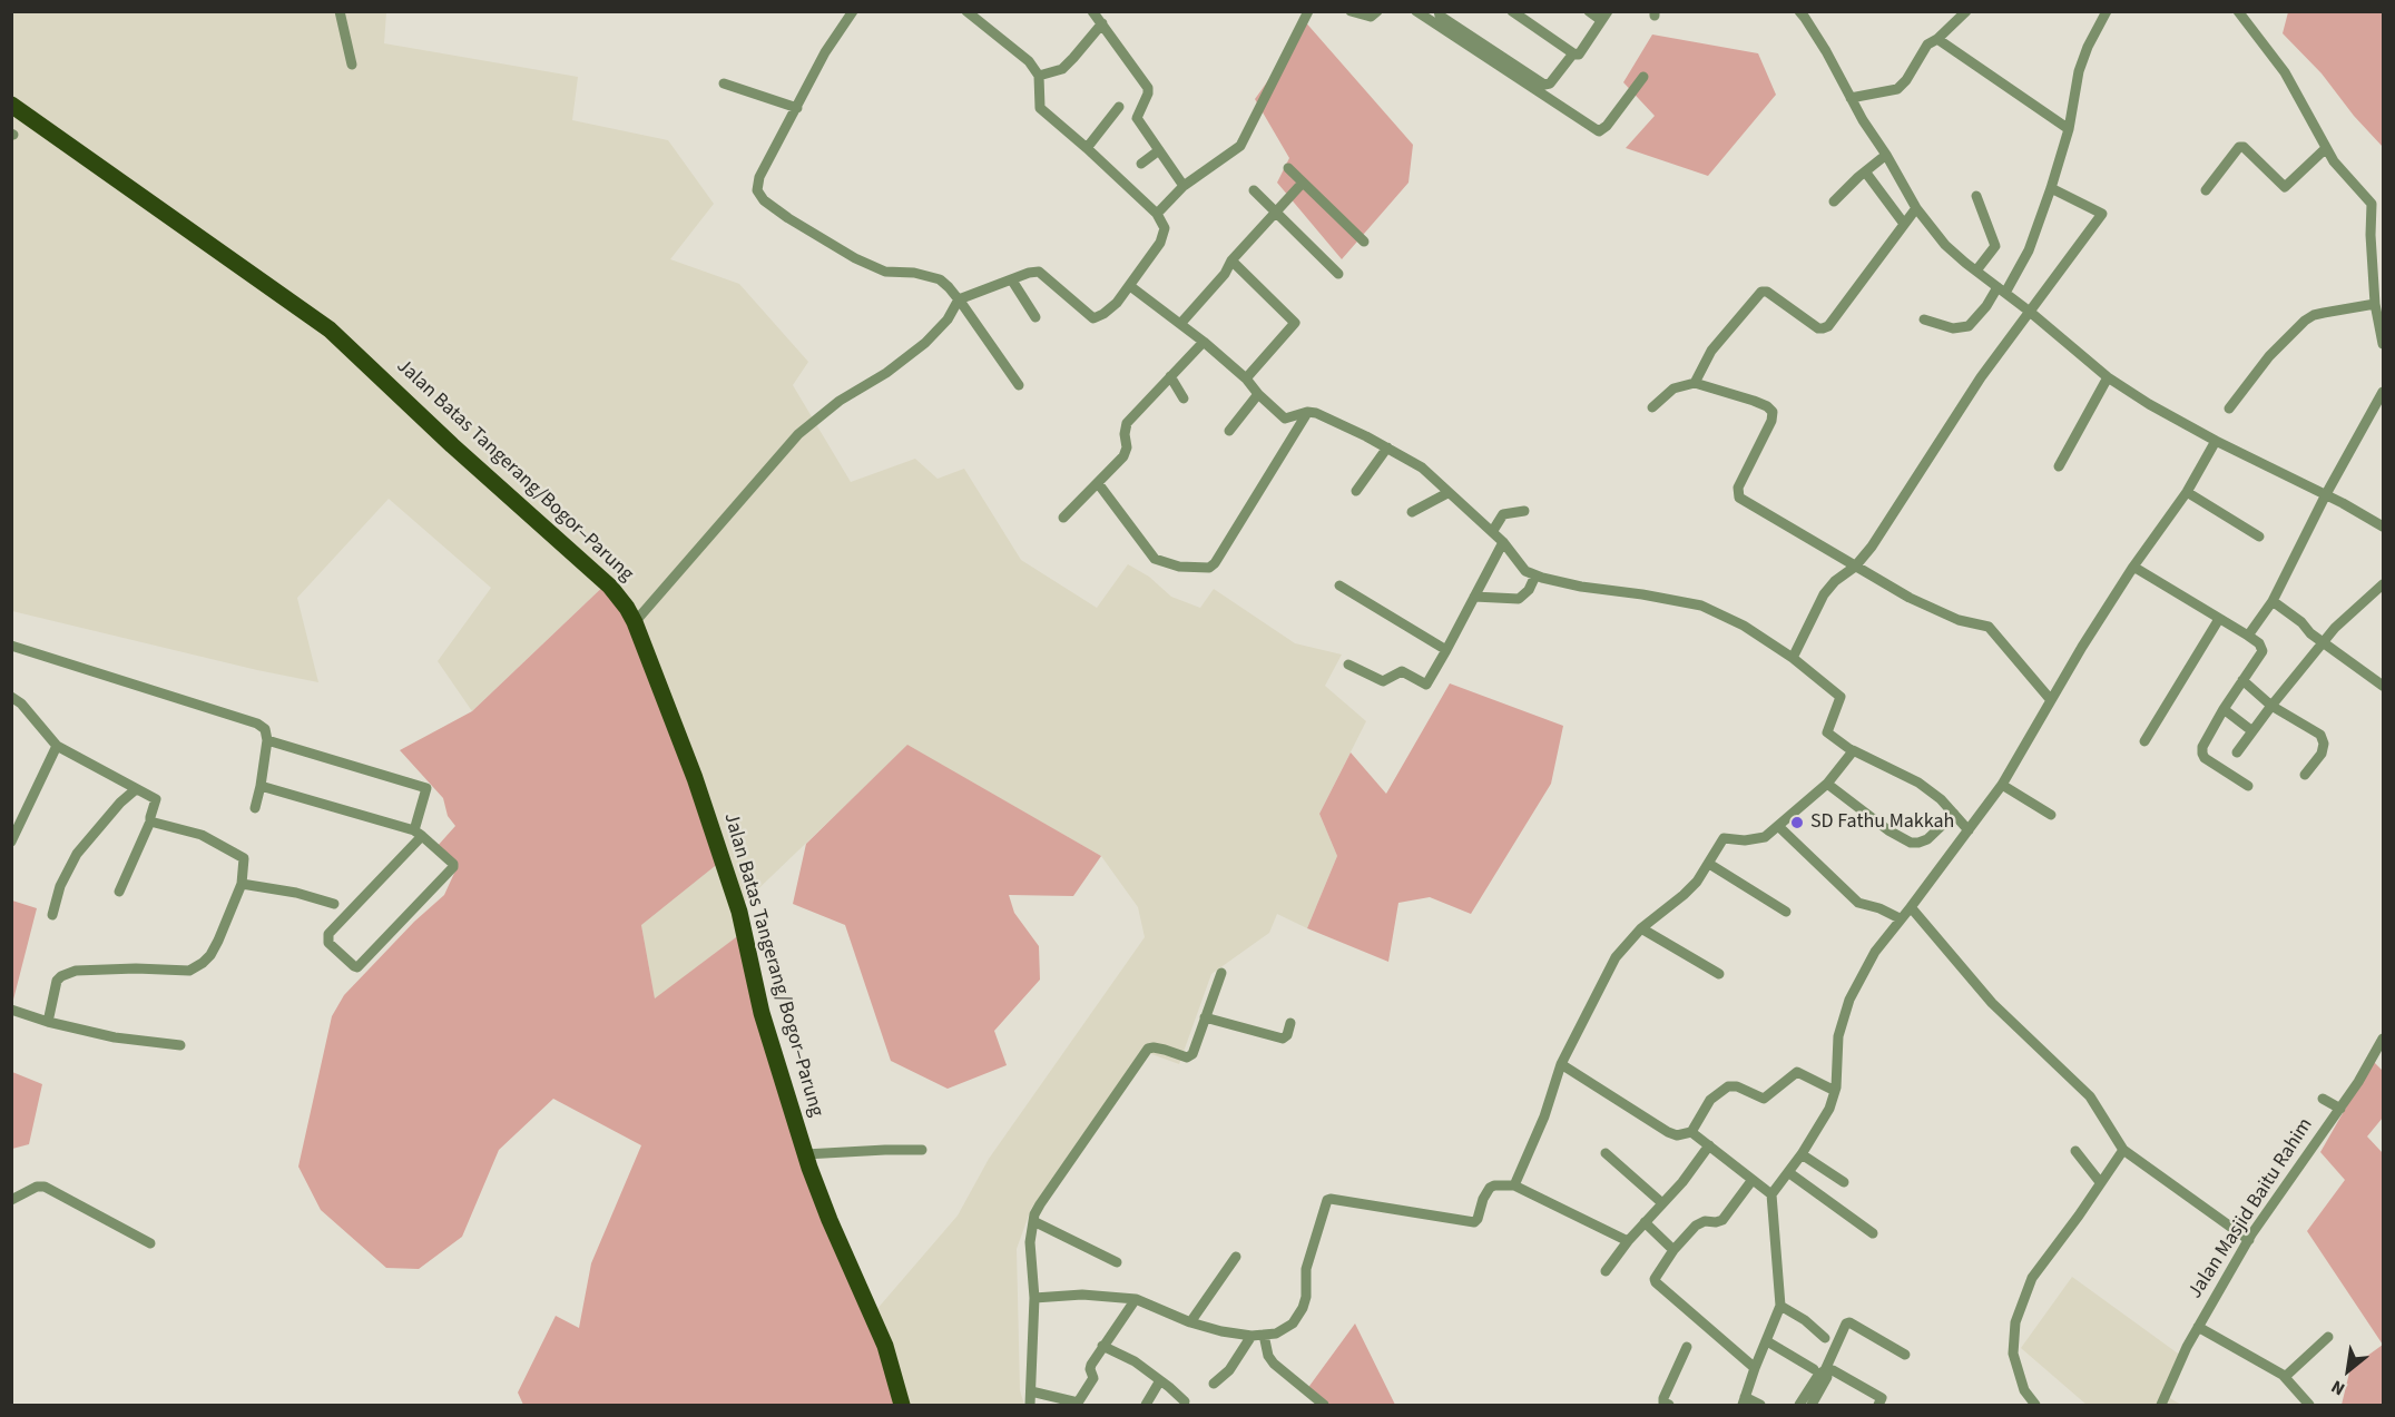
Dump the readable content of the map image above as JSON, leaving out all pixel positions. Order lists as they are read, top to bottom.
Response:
{
  "streets": {
    "main road": ["Jalan Batas Tangerang/Bogor–Parung"],
    "street": ["Jalan Masjid Baitu Rahim"]
  },
  "places": ["SD Fathu Makkah"],
  "north": "bottom left"
}
